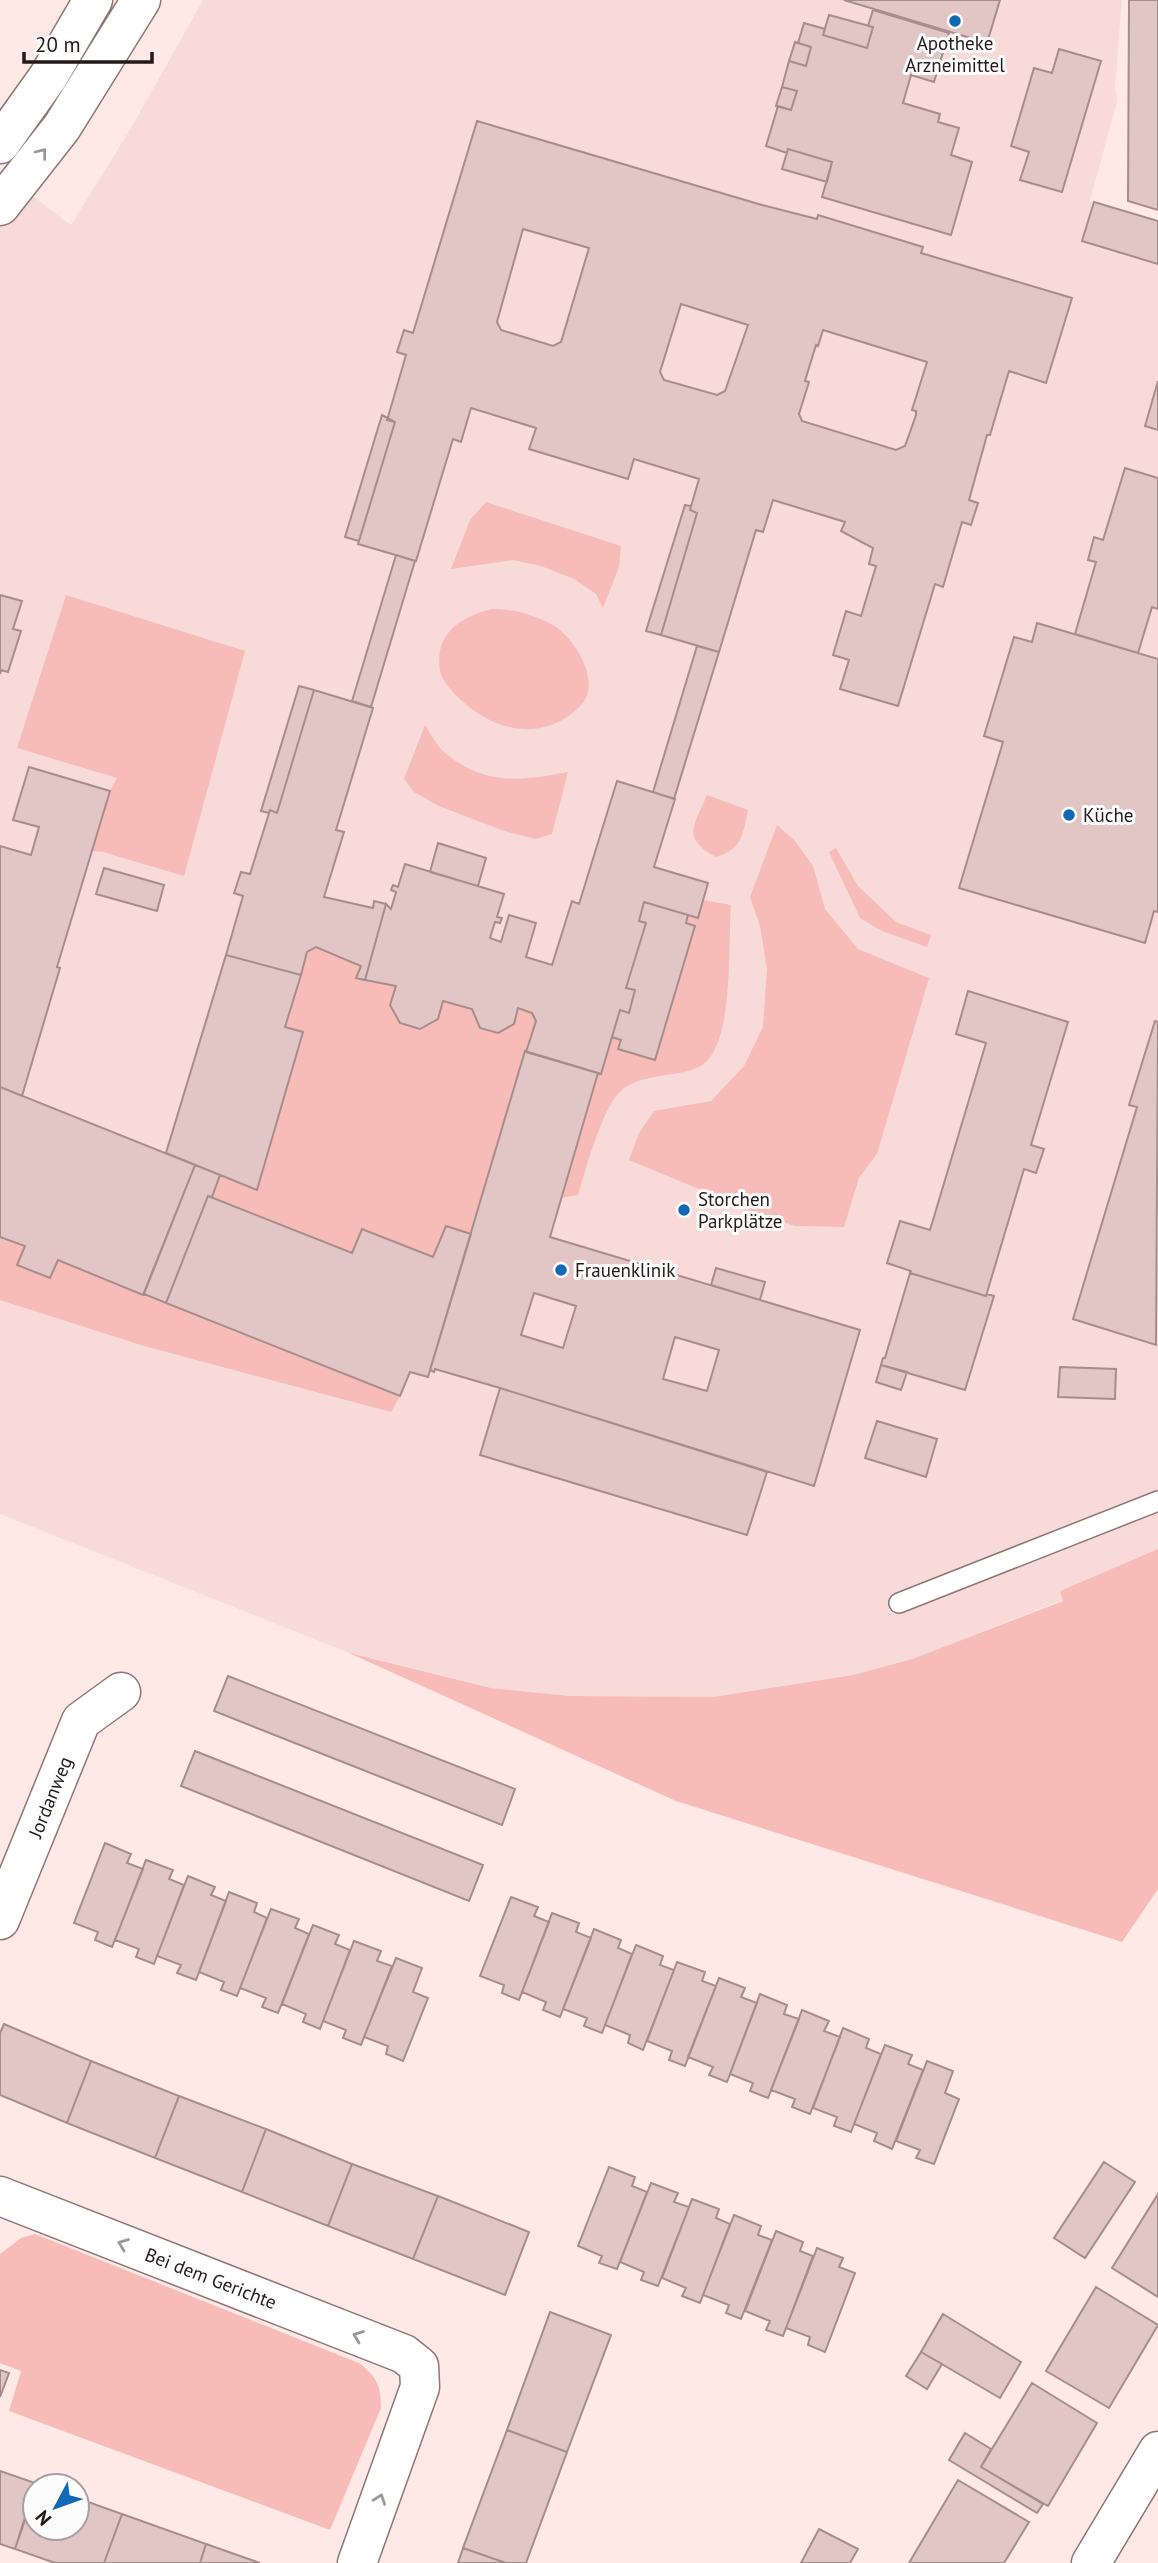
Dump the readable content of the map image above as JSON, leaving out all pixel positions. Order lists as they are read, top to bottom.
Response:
{
  "streets": {
    "street": ["Jordanweg", "Bei dem Gerichte"]
  },
  "places": [
    "Apotheke Arzneimittel",
    "Küche",
    "Storchen Parkplätze",
    "Frauenklinik"
  ],
  "scale_bar": "20 m",
  "north": "bottom left"
}
